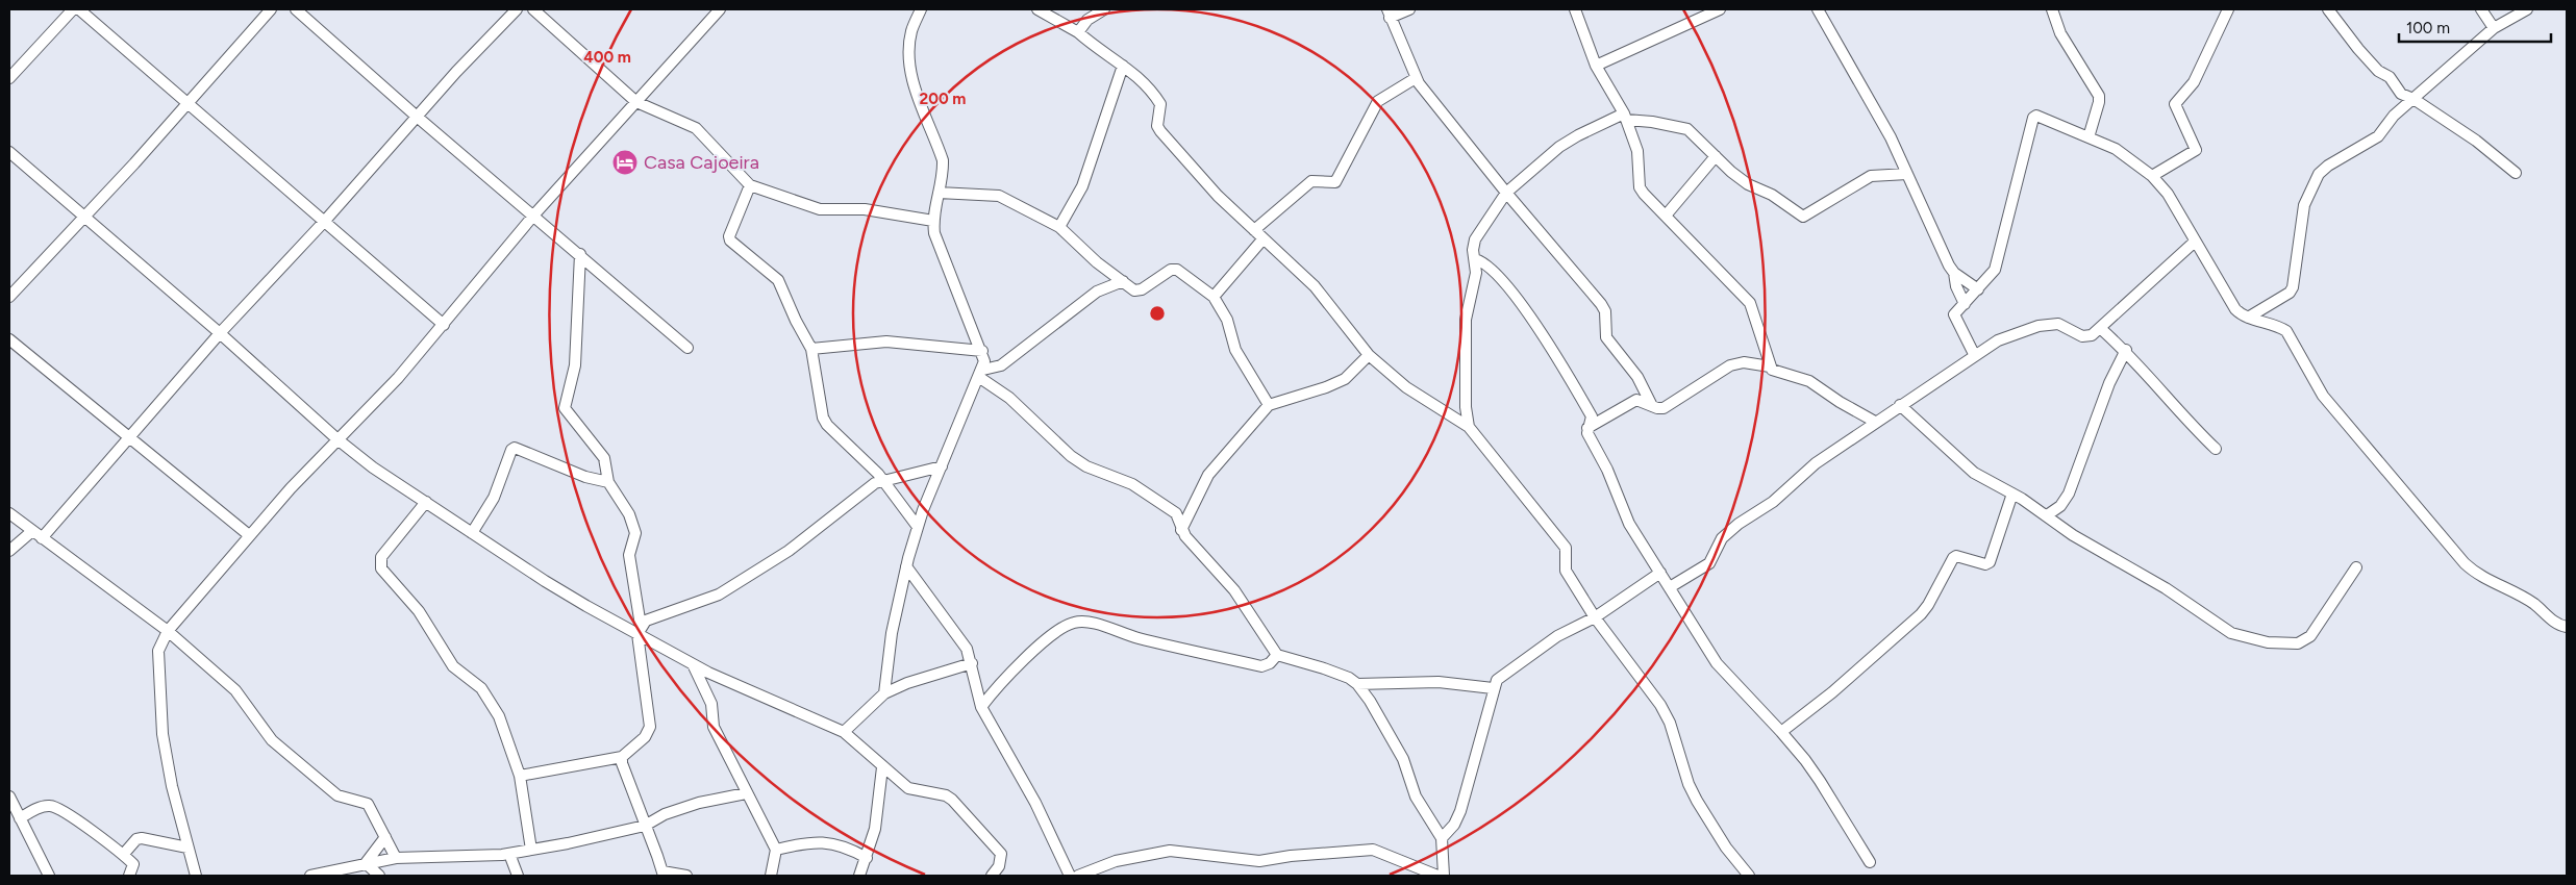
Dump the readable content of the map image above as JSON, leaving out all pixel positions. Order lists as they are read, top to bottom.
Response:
{
  "places": {
    "hotel": ["Casa Cajoeira"]
  },
  "scale_bar": "100 m",
  "rings": ["400 m", "200 m"]
}
